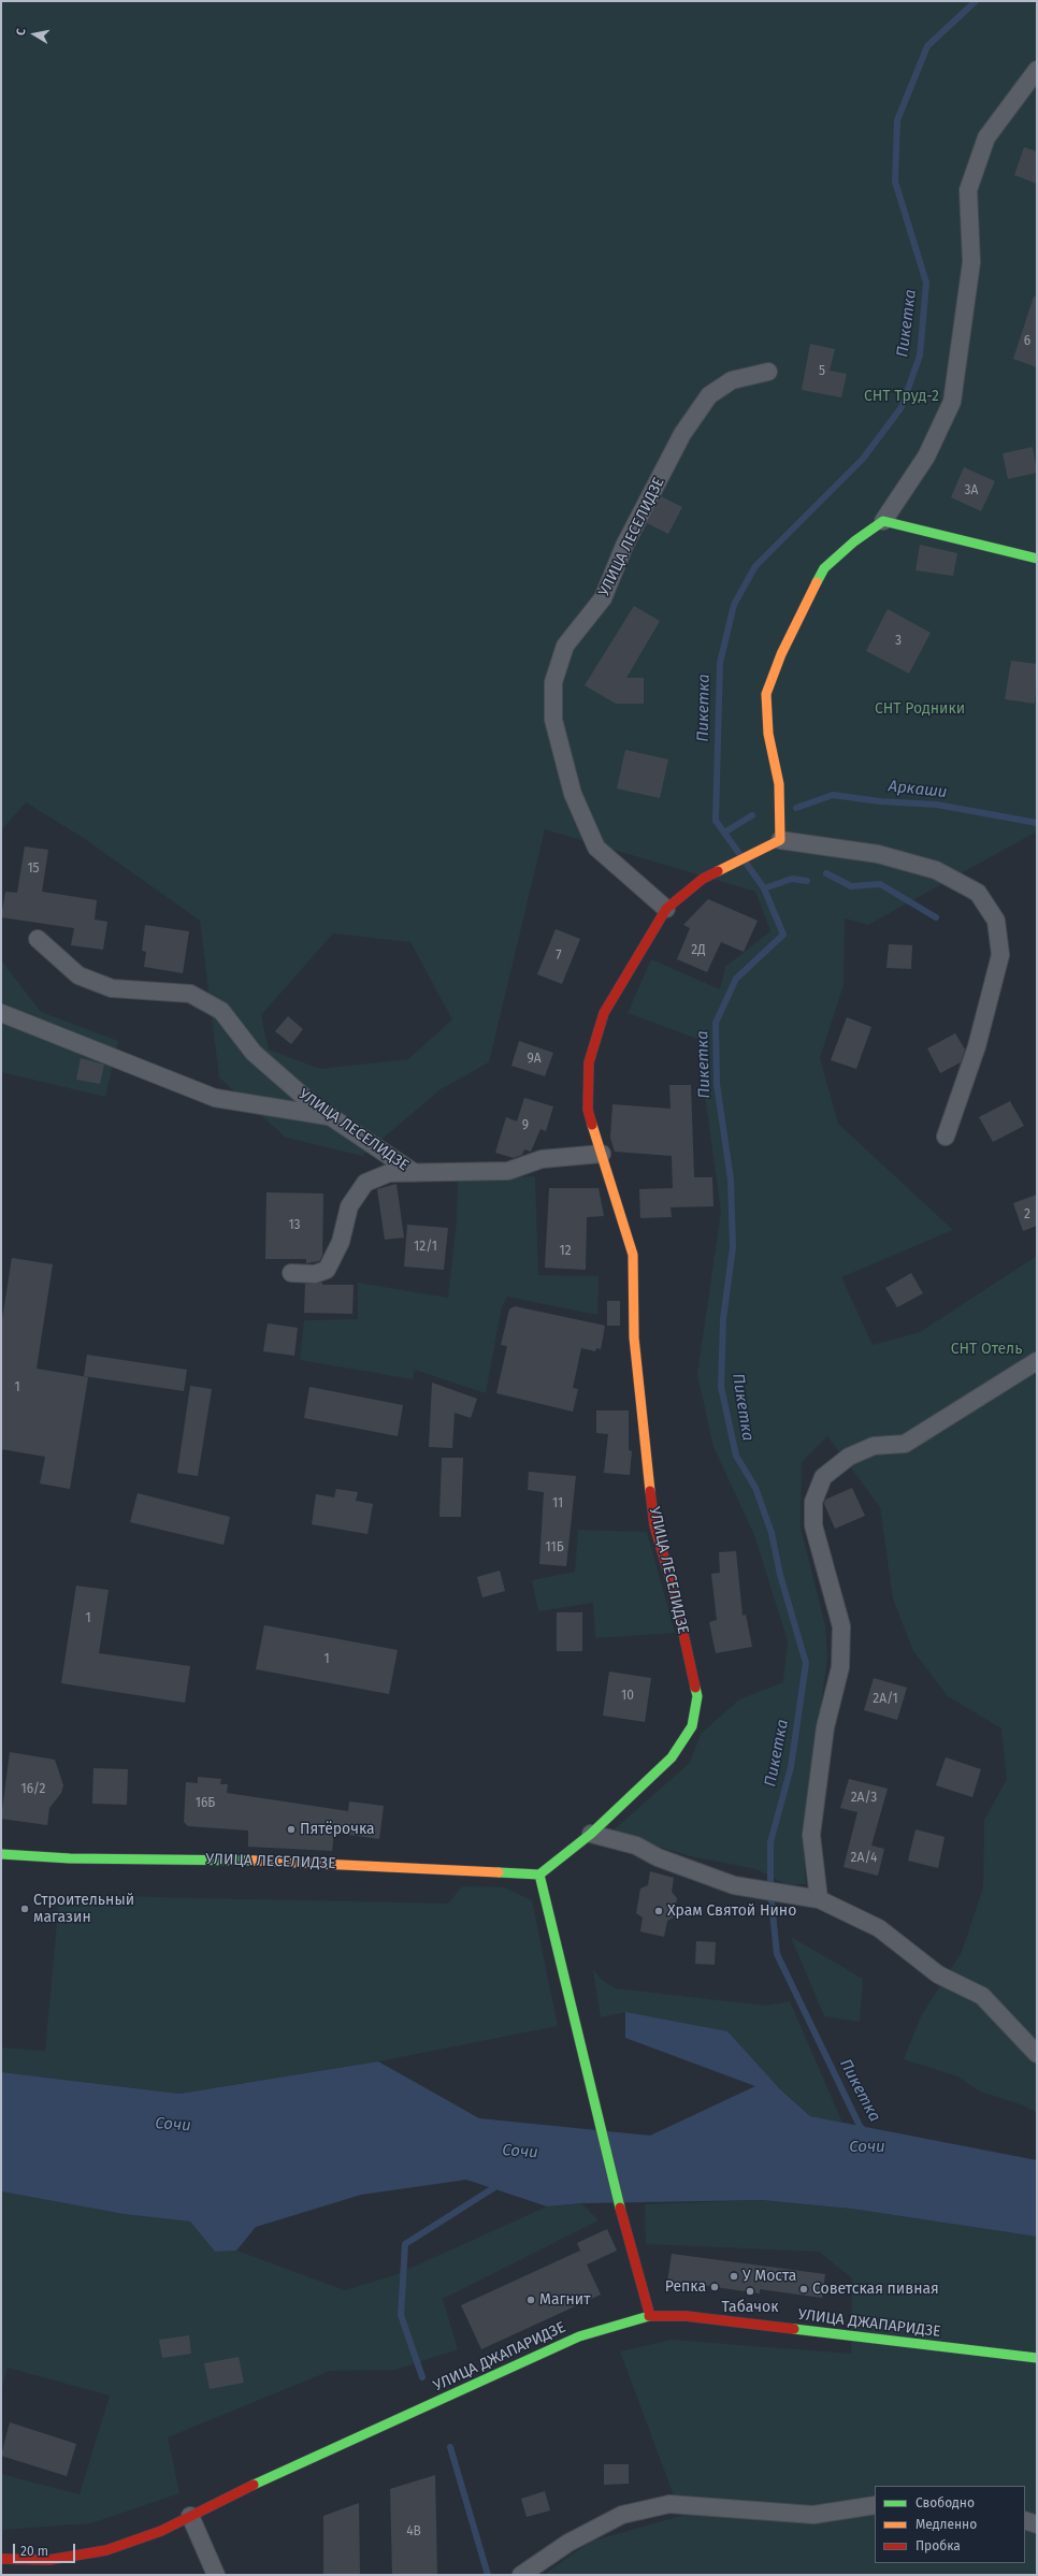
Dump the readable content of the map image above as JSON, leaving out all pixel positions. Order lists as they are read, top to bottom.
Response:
{
  "streets": {
    "street": ["УЛИЦА ЛЕСЕЛИДЗЕ", "УЛИЦА ДЖАПАРИДЗЕ"]
  },
  "water": ["Пикетка", "Аркаши", "Сочи"],
  "parks": ["СНТ Труд-2", "СНТ Родники", "СНТ Отель"],
  "places": [
    "Пятёрочка",
    "Строительный магазин",
    "Храм Святой Нино",
    "У Моста",
    "Репка",
    "Советская пивная",
    "Табачок",
    "Магнит"
  ],
  "house_numbers": [
    "6",
    "5",
    "3А",
    "3",
    "15",
    "2Д",
    "7",
    "9А",
    "9",
    "2",
    "13",
    "12/1",
    "12",
    "1",
    "11",
    "11Б",
    "1",
    "1",
    "10",
    "2А/1",
    "16/2",
    "2А/3",
    "16Б",
    "2А/4",
    "4В"
  ],
  "legend": ["Свободно", "Медленно", "Пробка"],
  "scale_bar": "20 m",
  "north": "left"
}
